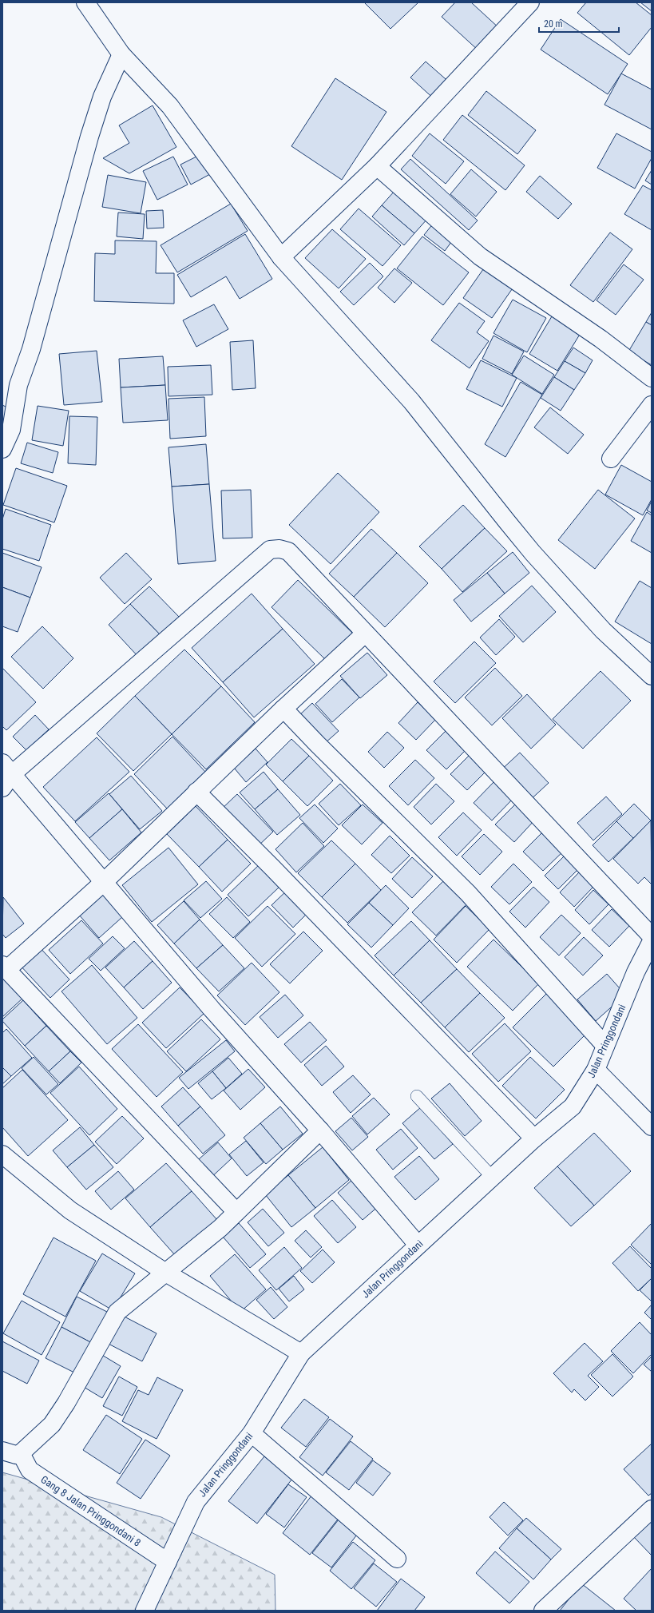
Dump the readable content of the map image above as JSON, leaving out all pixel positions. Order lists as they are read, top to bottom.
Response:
{
  "streets": {
    "street": ["Jalan Pringgondani", "Gang 8 Jalan Pringgondani 8"]
  },
  "crossings": [
    ["Jalan Pringgondani", "Gang 8 Jalan Pringgondani 8"]
  ],
  "scale_bar": "20 m"
}
